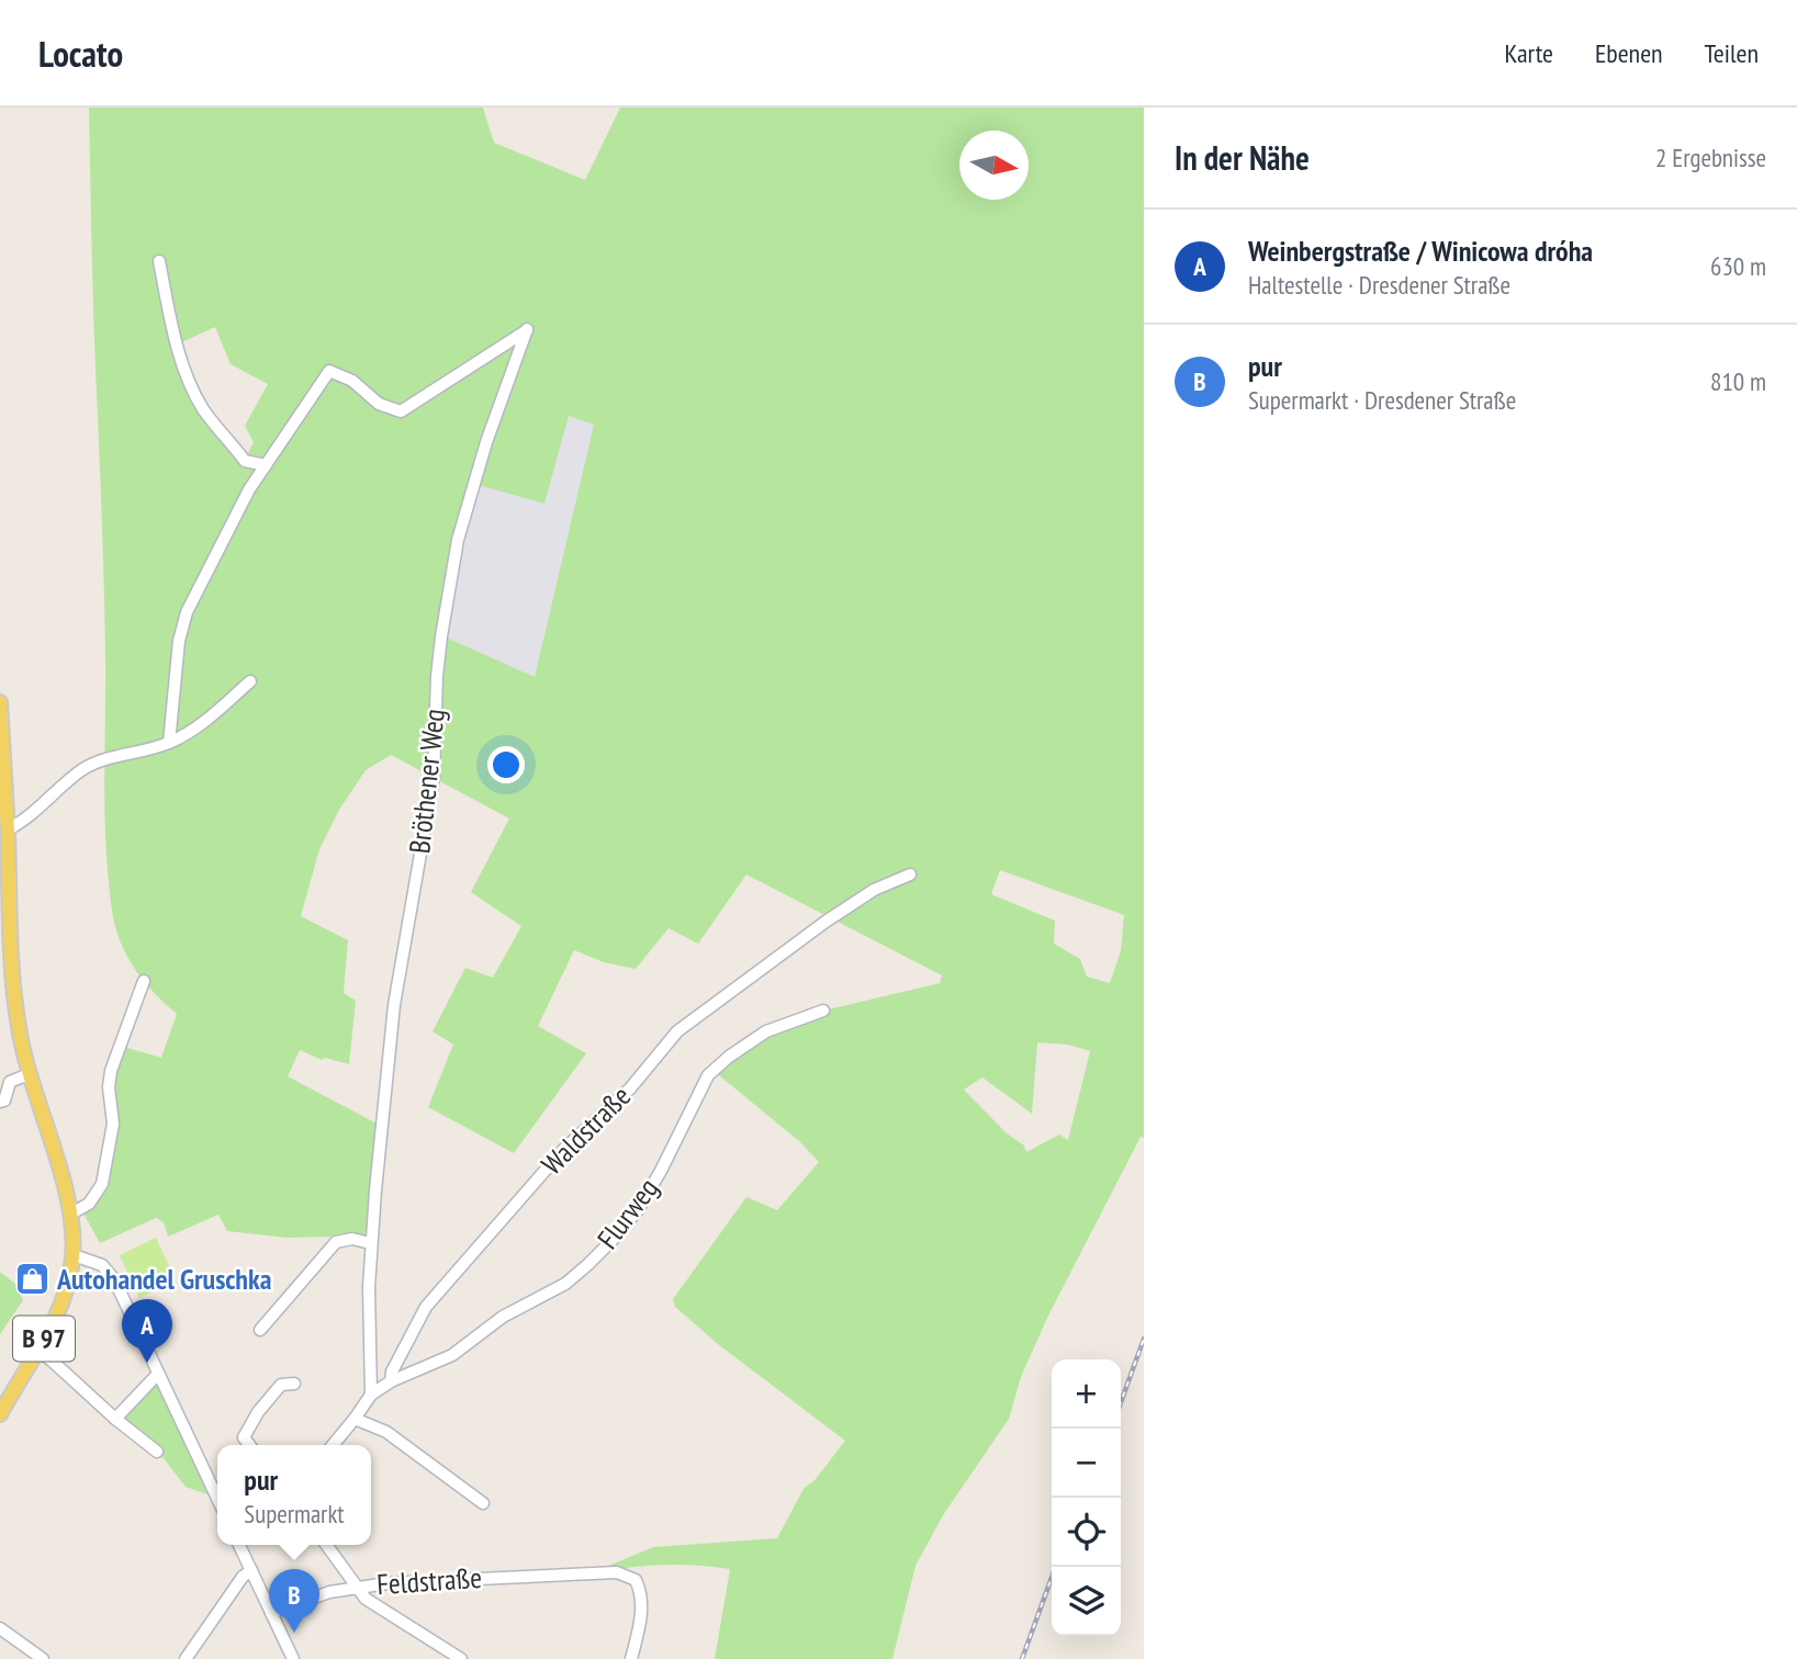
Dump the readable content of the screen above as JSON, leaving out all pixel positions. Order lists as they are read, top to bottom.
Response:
{
  "streets": {
    "main road": ["B 97"],
    "street": [
      "Bröthener Weg",
      "Waldstraße",
      "Flurweg",
      "Feldstraße"
    ]
  },
  "crossings": [
    ["Waldstraße", "Flurweg"]
  ],
  "places": {
    "shop": ["Autohandel Gruschka"]
  },
  "north": "right",
  "page": {
    "header": "Locato",
    "nav": ["Karte", "Ebenen", "Teilen"],
    "heading": ["In der Nähe", "2 Ergebnisse"],
    "list": [
      {
        "mark": "A",
        "name": "Weinbergstraße / Winicowa dróha",
        "note": "Haltestelle · Dresdener Straße",
        "value": "630 m"
      },
      {
        "mark": "B",
        "name": "pur",
        "note": "Supermarkt · Dresdener Straße",
        "value": "810 m"
      }
    ],
    "pins": ["A", "B"],
    "map_buttons": ["+", "−"],
    "popup": ["pur", "Supermarkt"]
  }
}
